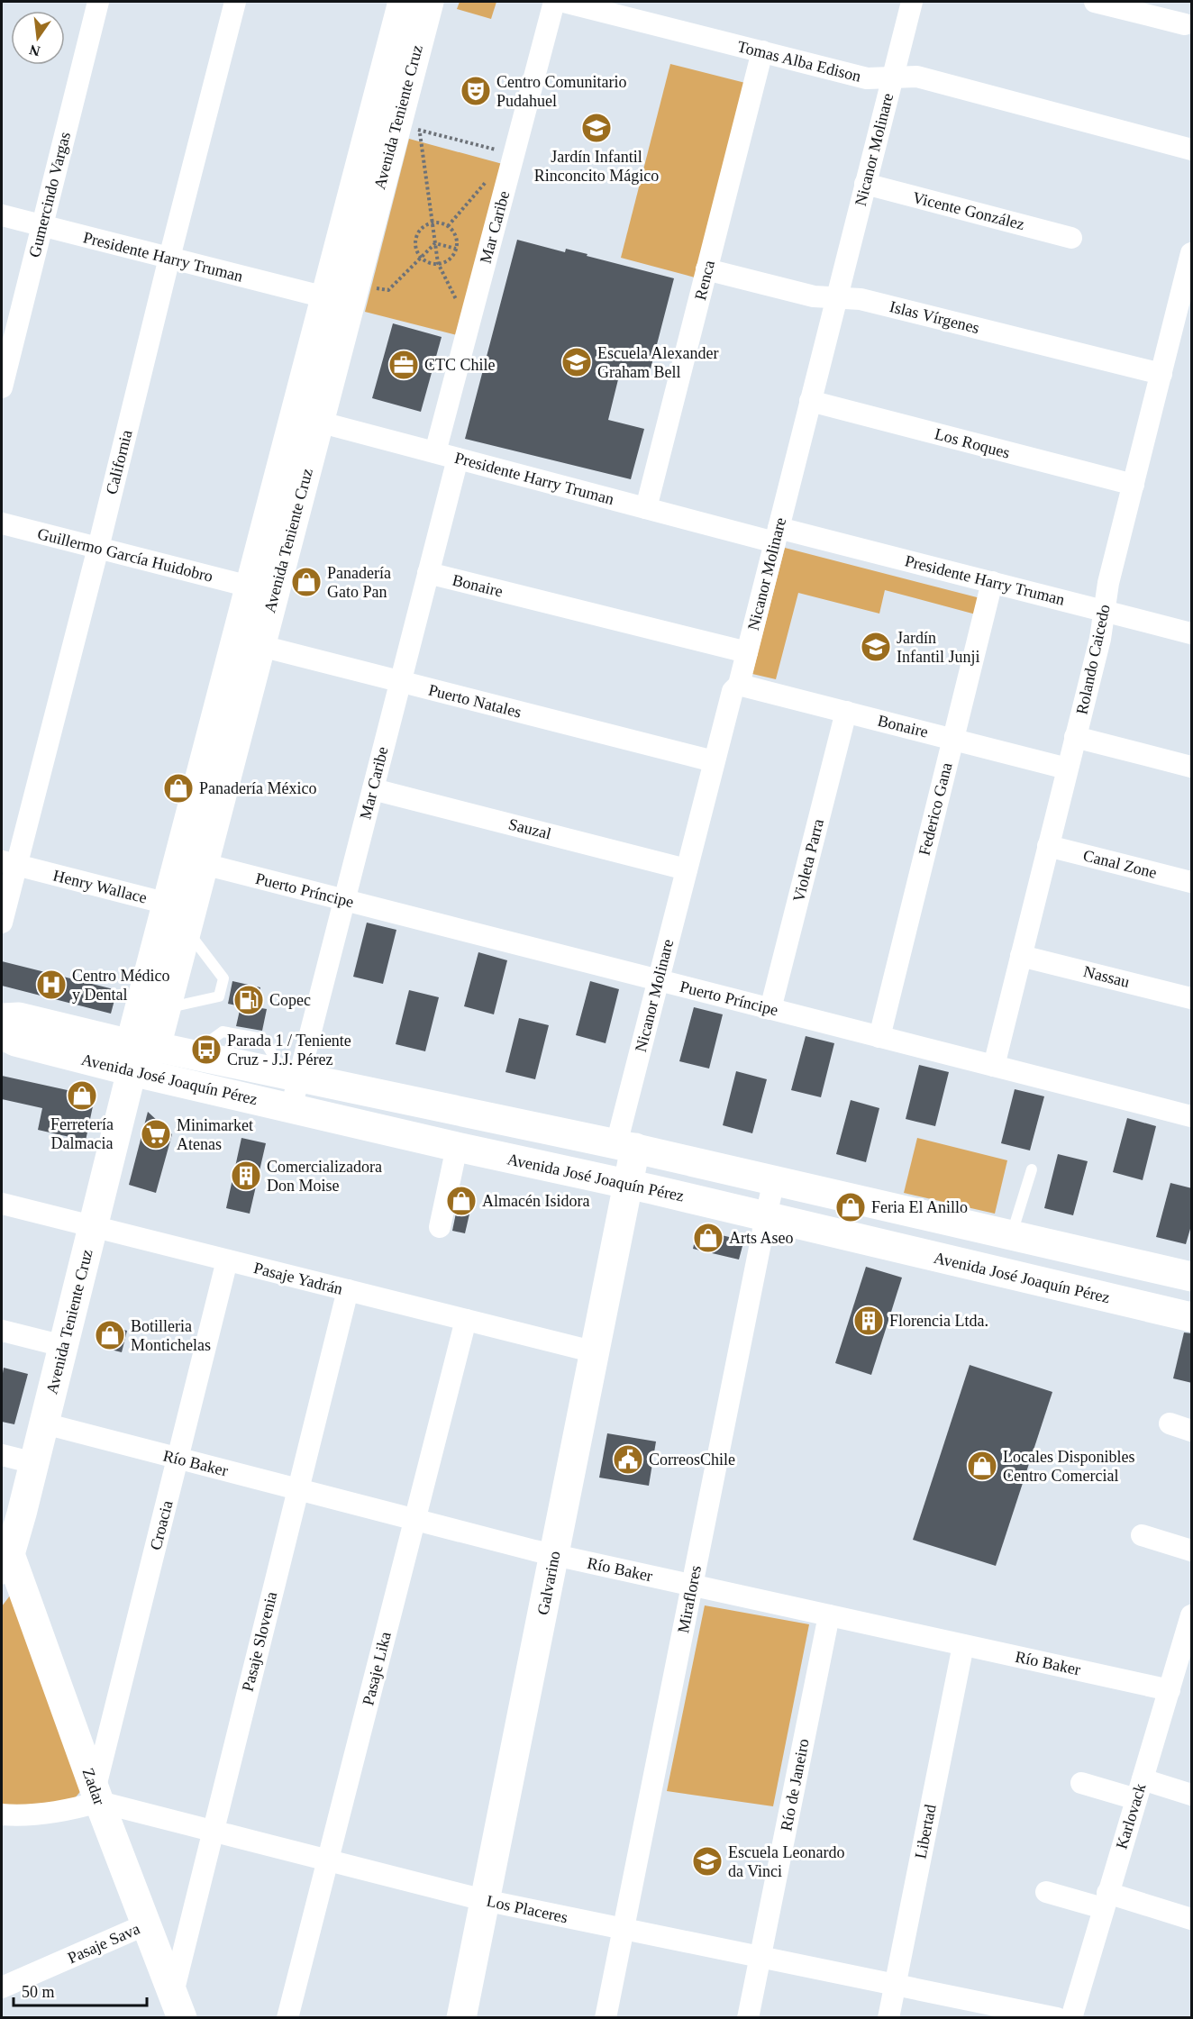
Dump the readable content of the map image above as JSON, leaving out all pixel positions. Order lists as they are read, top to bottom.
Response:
{
  "streets": {
    "main road": [
      "Avenida Teniente Cruz",
      "Avenida José Joaquín Pérez",
      "Galvarino",
      "Zadar"
    ],
    "street": [
      "Tomas Alba Edison",
      "Nicanor Molinare",
      "Gumercindo Vargas",
      "Vicente González",
      "Mar Caribe",
      "Presidente Harry Truman",
      "Renca",
      "Islas Vírgenes",
      "Los Roques",
      "California",
      "Guillermo García Huidobro",
      "Bonaire",
      "Rolando Caicedo",
      "Puerto Natales",
      "Federico Gana",
      "Sauzal",
      "Violeta Parra",
      "Canal Zone",
      "Henry Wallace",
      "Puerto Príncipe",
      "Nassau",
      "Pasaje Yadrán",
      "Río Baker",
      "Croacia",
      "Miraflores",
      "Pasaje Slovenia",
      "Pasaje Lika",
      "Río de Janeiro",
      "Karlovack",
      "Libertad",
      "Los Placeres",
      "Pasaje Sava"
    ]
  },
  "crossings": [
    ["Tomas Alba Edison", "Nicanor Molinare"],
    ["Tomas Alba Edison", "Renca"],
    ["Avenida Teniente Cruz", "Presidente Harry Truman"],
    ["Avenida Teniente Cruz", "Guillermo García Huidobro"],
    ["Avenida Teniente Cruz", "Puerto Natales"],
    ["Avenida Teniente Cruz", "Henry Wallace"],
    ["Avenida Teniente Cruz", "Puerto Príncipe"],
    ["Avenida Teniente Cruz", "Avenida José Joaquín Pérez"],
    ["Avenida Teniente Cruz", "Pasaje Yadrán"],
    ["Avenida Teniente Cruz", "Río Baker"],
    ["Avenida Teniente Cruz", "Zadar"],
    ["Nicanor Molinare", "Vicente González"],
    ["Nicanor Molinare", "Presidente Harry Truman"],
    ["Nicanor Molinare", "Islas Vírgenes"],
    ["Nicanor Molinare", "Los Roques"],
    ["Nicanor Molinare", "Bonaire"],
    ["Nicanor Molinare", "Puerto Natales"],
    ["Nicanor Molinare", "Sauzal"],
    ["Nicanor Molinare", "Puerto Príncipe"],
    ["Nicanor Molinare", "Avenida José Joaquín Pérez"],
    ["Nicanor Molinare", "Galvarino"],
    ["Gumercindo Vargas", "Presidente Harry Truman"],
    ["Mar Caribe", "Presidente Harry Truman"],
    ["Mar Caribe", "Bonaire"],
    ["Mar Caribe", "Puerto Natales"],
    ["Mar Caribe", "Sauzal"],
    ["Mar Caribe", "Puerto Príncipe"],
    ["Mar Caribe", "Avenida José Joaquín Pérez"],
    ["Presidente Harry Truman", "Renca"],
    ["Presidente Harry Truman", "California"],
    ["Presidente Harry Truman", "Rolando Caicedo"],
    ["Presidente Harry Truman", "Federico Gana"],
    ["Renca", "Islas Vírgenes"],
    ["Islas Vírgenes", "Rolando Caicedo"],
    ["Los Roques", "Rolando Caicedo"],
    ["California", "Guillermo García Huidobro"],
    ["California", "Henry Wallace"],
    ["Bonaire", "Rolando Caicedo"],
    ["Bonaire", "Federico Gana"],
    ["Bonaire", "Violeta Parra"],
    ["Rolando Caicedo", "Canal Zone"],
    ["Rolando Caicedo", "Puerto Príncipe"],
    ["Rolando Caicedo", "Nassau"],
    ["Federico Gana", "Puerto Príncipe"],
    ["Violeta Parra", "Puerto Príncipe"],
    ["Avenida José Joaquín Pérez", "Galvarino"],
    ["Avenida José Joaquín Pérez", "Miraflores"],
    ["Pasaje Yadrán", "Croacia"],
    ["Pasaje Yadrán", "Galvarino"],
    ["Pasaje Yadrán", "Pasaje Slovenia"],
    ["Pasaje Yadrán", "Pasaje Lika"],
    ["Río Baker", "Croacia"],
    ["Río Baker", "Galvarino"],
    ["Río Baker", "Miraflores"],
    ["Río Baker", "Pasaje Slovenia"],
    ["Río Baker", "Pasaje Lika"],
    ["Río Baker", "Río de Janeiro"],
    ["Río Baker", "Karlovack"],
    ["Río Baker", "Libertad"],
    ["Croacia", "Zadar"],
    ["Croacia", "Los Placeres"],
    ["Galvarino", "Los Placeres"],
    ["Miraflores", "Los Placeres"],
    ["Pasaje Slovenia", "Zadar"],
    ["Pasaje Slovenia", "Los Placeres"],
    ["Pasaje Lika", "Los Placeres"],
    ["Río de Janeiro", "Los Placeres"],
    ["Zadar", "Los Placeres"],
    ["Zadar", "Pasaje Sava"],
    ["Libertad", "Los Placeres"]
  ],
  "places": {
    "theatre": ["Centro Comunitario Pudahuel"],
    "school or university": [
      "Jardín Infantil Rinconcito Mágico",
      "Escuela Alexander Graham Bell",
      "Jardín Infantil Junji",
      "Escuela Leonardo da Vinci"
    ],
    "office": ["CTC Chile"],
    "shop": [
      "Panadería Gato Pan",
      "Panadería México",
      "Ferretería Dalmacia",
      "Almacén Isidora",
      "Feria El Anillo",
      "Arts Aseo",
      "Botilleria Montichelas",
      "Locales Disponibles Centro Comercial"
    ],
    "hospital": ["Centro Médico y Dental"],
    "fuel station": ["Copec"],
    "bus stop": ["Parada 1 / Teniente Cruz - J.J. Pérez"],
    "supermarket": ["Minimarket Atenas"],
    "building": ["Comercializadora Don Moise", "Florencia Ltda."],
    "public building": ["CorreosChile"]
  },
  "scale_bar": "50 m",
  "north": "bottom"
}
